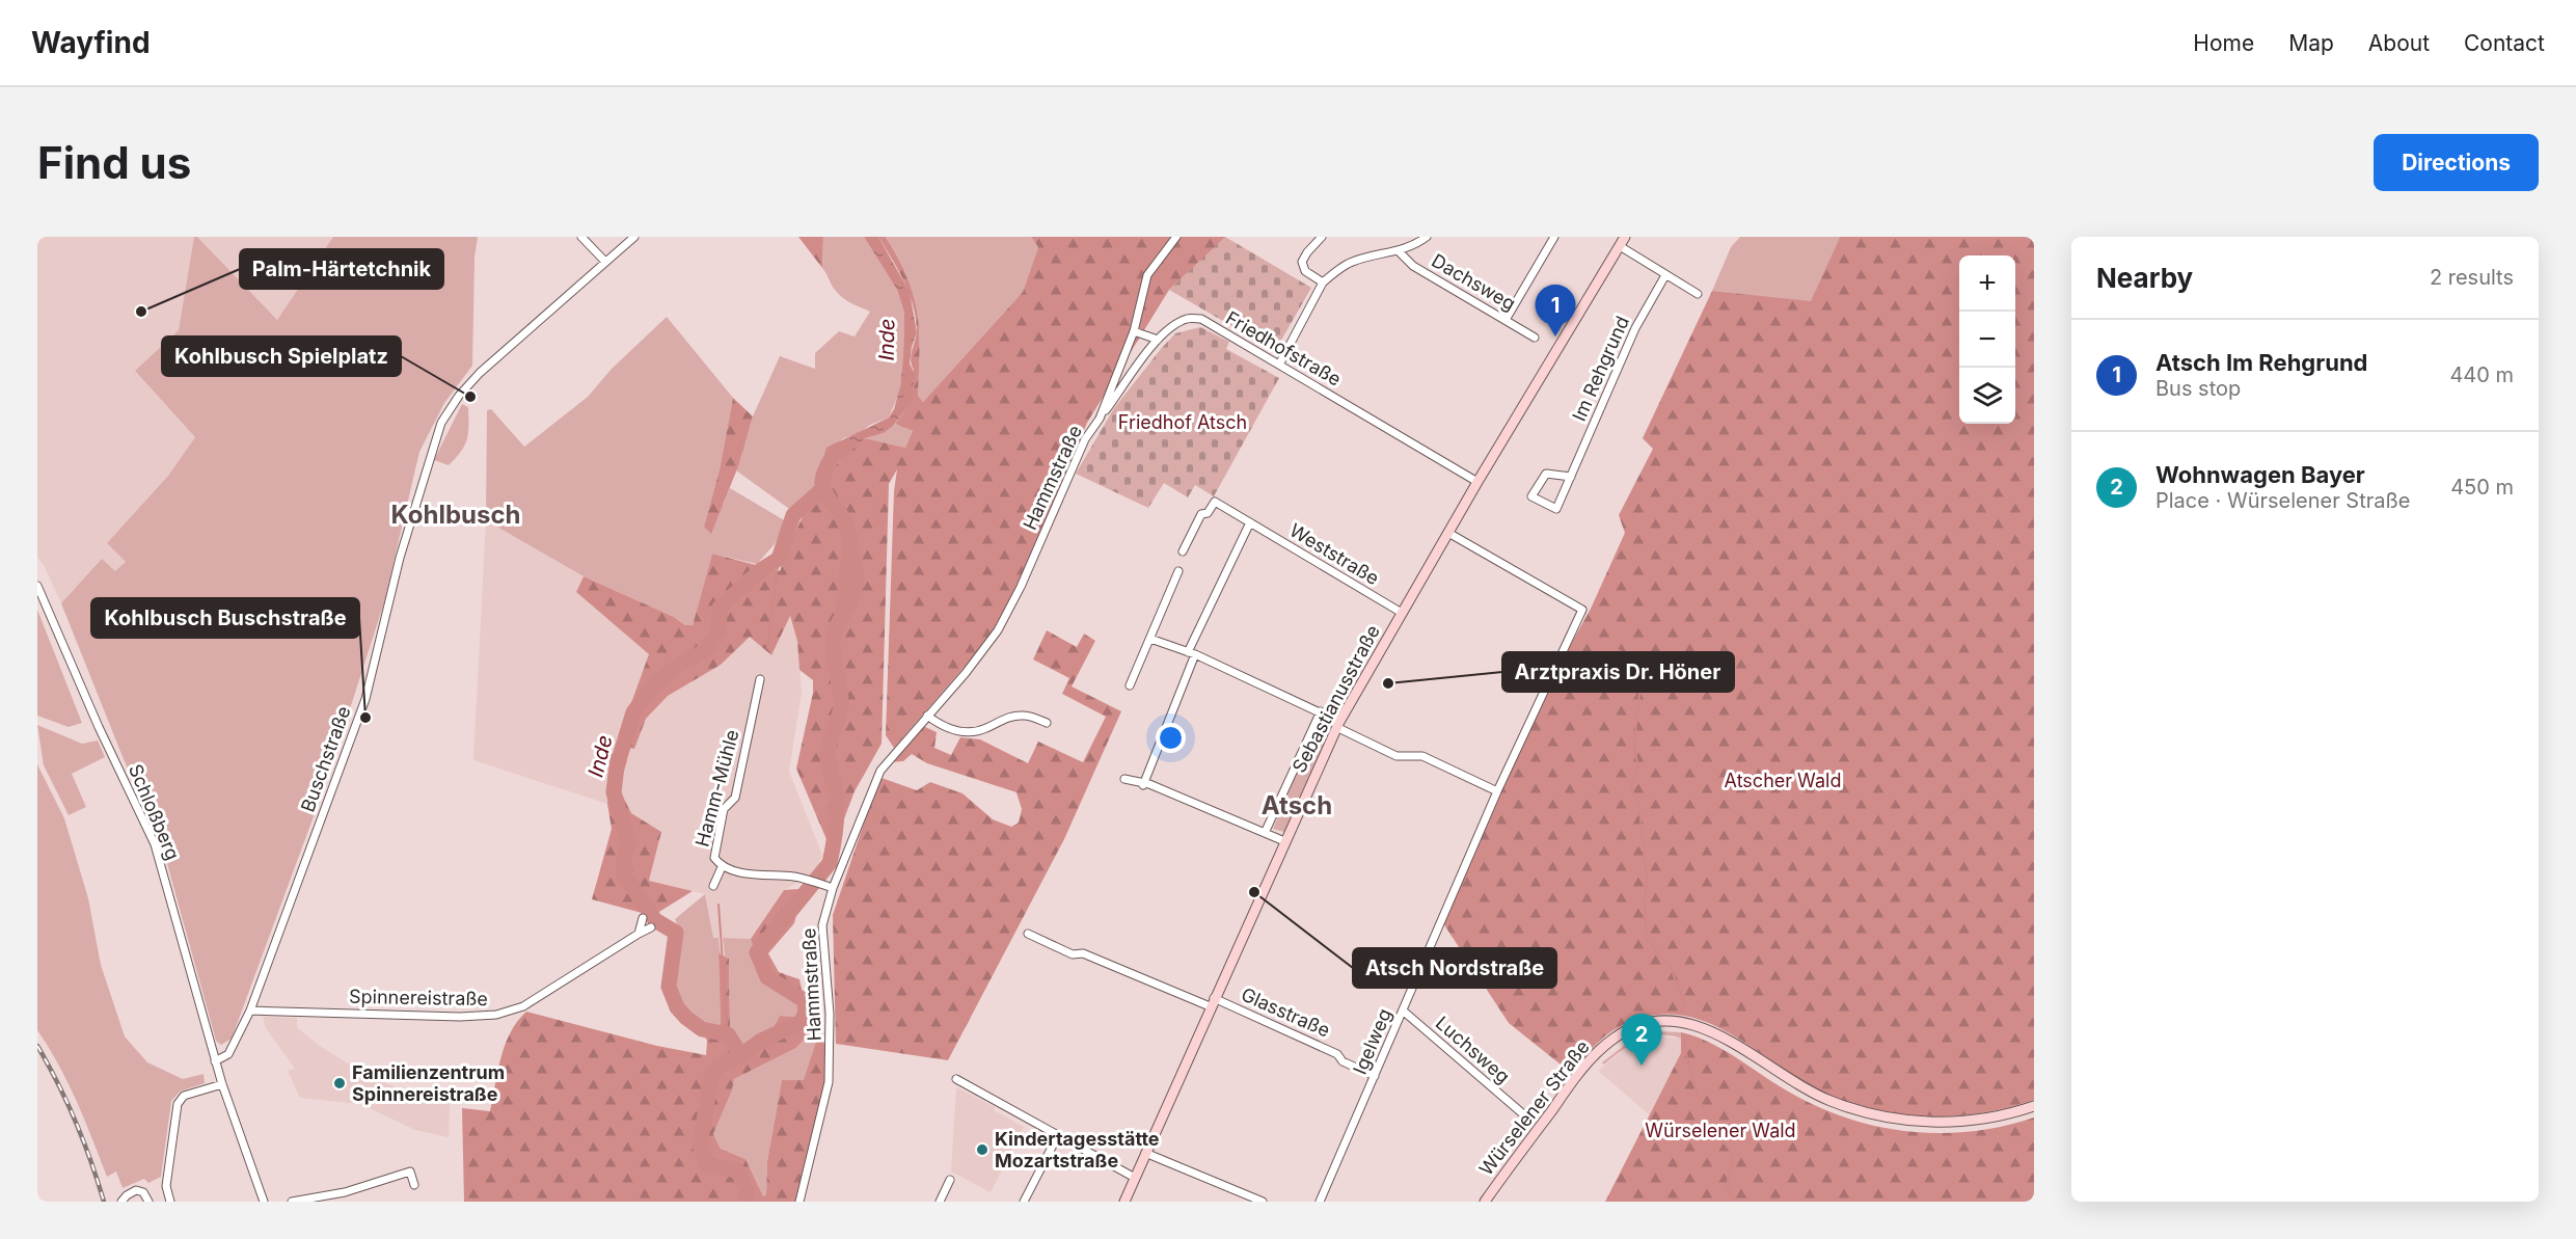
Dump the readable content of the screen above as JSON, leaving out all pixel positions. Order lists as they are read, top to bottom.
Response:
{
  "streets": {
    "main road": ["Sebastianusstraße", "Würselener Straße"],
    "street": [
      "Dachsweg",
      "Friedhofstraße",
      "Im Rehgrund",
      "Hammstraße",
      "Weststraße",
      "Buschstraße",
      "Hamm-Mühle",
      "Schloßberg",
      "Spinnereistraße",
      "Glasstraße",
      "Igelweg",
      "Luchsweg"
    ]
  },
  "crossings": [
    ["Friedhofstraße", "Hammstraße"],
    ["Friedhofstraße", "Sebastianusstraße"],
    ["Hammstraße", "Hamm-Mühle"],
    ["Weststraße", "Sebastianusstraße"],
    ["Sebastianusstraße", "Glasstraße"],
    ["Sebastianusstraße", "Igelweg"],
    ["Buschstraße", "Schloßberg"],
    ["Buschstraße", "Spinnereistraße"],
    ["Glasstraße", "Igelweg"],
    ["Igelweg", "Luchsweg"]
  ],
  "districts": ["Kohlbusch", "Atsch"],
  "water": ["Inde"],
  "parks": ["Friedhof Atsch", "Atscher Wald", "Würselener Wald"],
  "places": [
    "Palm-Härtetchnik",
    "Kohlbusch Spielplatz",
    "Arztpraxis Dr. Höner",
    "Kohlbusch Buschstraße",
    "Atsch Nordstraße",
    "Familienzentrum Spinnereistraße",
    "Kindertagesstätte Mozartstraße"
  ],
  "page": {
    "header": "Wayfind",
    "nav": [
      "Home",
      "Map",
      "About",
      "Contact"
    ],
    "buttons": "Directions",
    "title": "Find us",
    "heading": ["Nearby", "2 results"],
    "map_buttons": ["+", "−"],
    "pins": ["1", "2"],
    "list": [
      {
        "mark": "1",
        "name": "Atsch Im Rehgrund",
        "note": "Bus stop",
        "value": "440 m"
      },
      {
        "mark": "2",
        "name": "Wohnwagen Bayer",
        "note": "Place · Würselener Straße",
        "value": "450 m"
      }
    ]
  }
}
